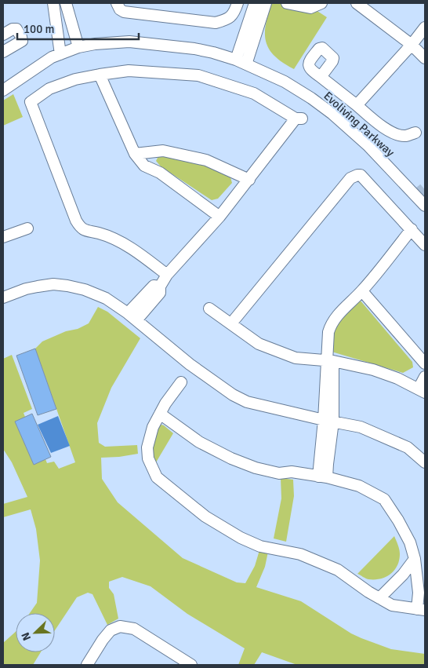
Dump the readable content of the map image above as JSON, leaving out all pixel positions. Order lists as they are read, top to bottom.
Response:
{
  "streets": {
    "street": ["Evoliving Parkway"]
  },
  "scale_bar": "100 m",
  "north": "bottom left"
}
